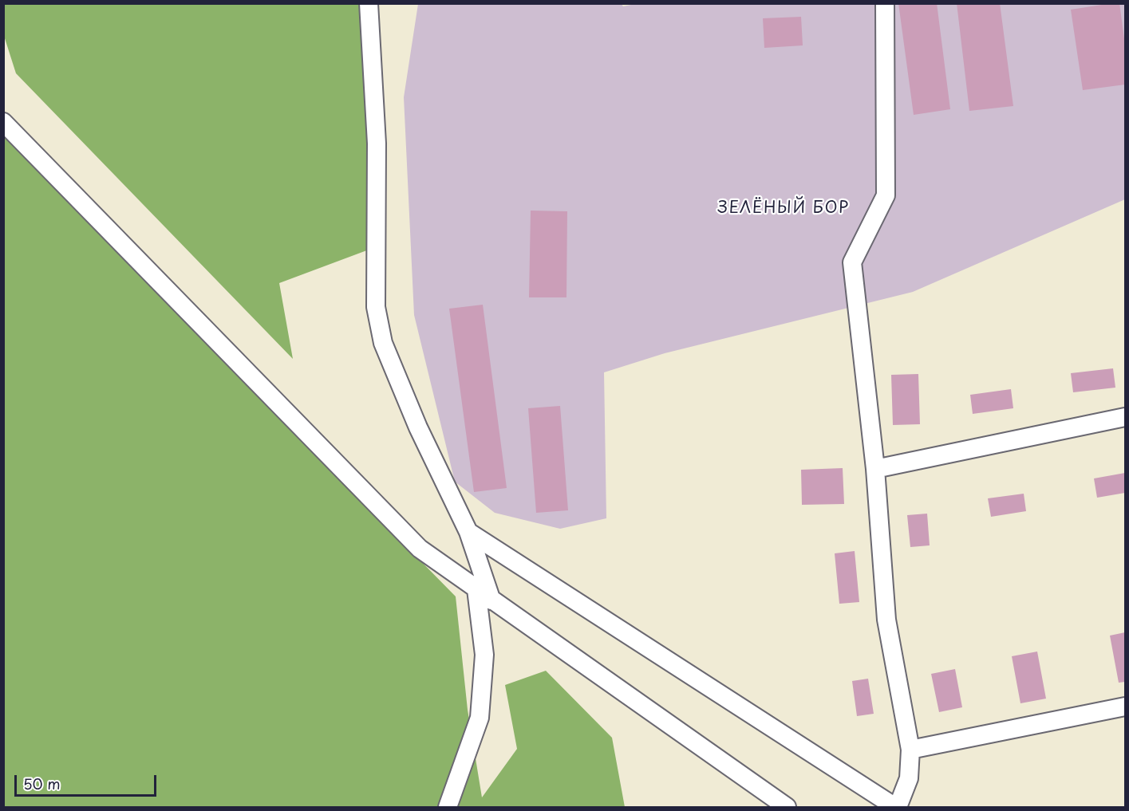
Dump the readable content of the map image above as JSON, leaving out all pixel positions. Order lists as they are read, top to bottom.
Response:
{
  "districts": ["ЗЕЛЁНЫЙ БОР"],
  "scale_bar": "50 m"
}
